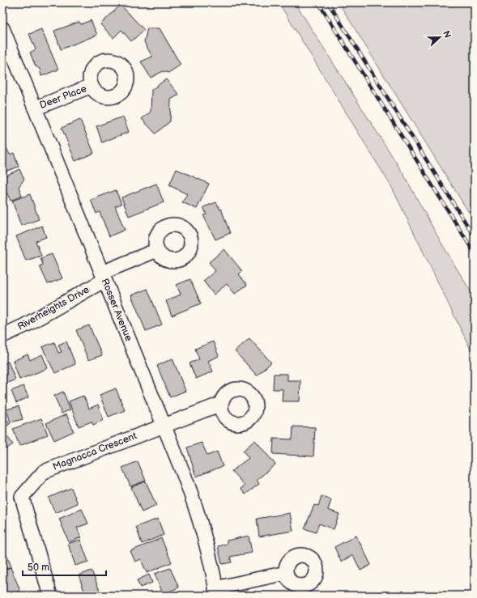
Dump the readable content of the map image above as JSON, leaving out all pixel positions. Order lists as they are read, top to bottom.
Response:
{
  "streets": {
    "street": [
      "Deer Place",
      "Riverheights Drive",
      "Rosser Avenue",
      "Magnacca Crescent"
    ]
  },
  "crossings": [
    ["Deer Place", "Rosser Avenue"],
    ["Riverheights Drive", "Rosser Avenue"],
    ["Rosser Avenue", "Magnacca Crescent"]
  ],
  "scale_bar": "50 m",
  "north": "right"
}
